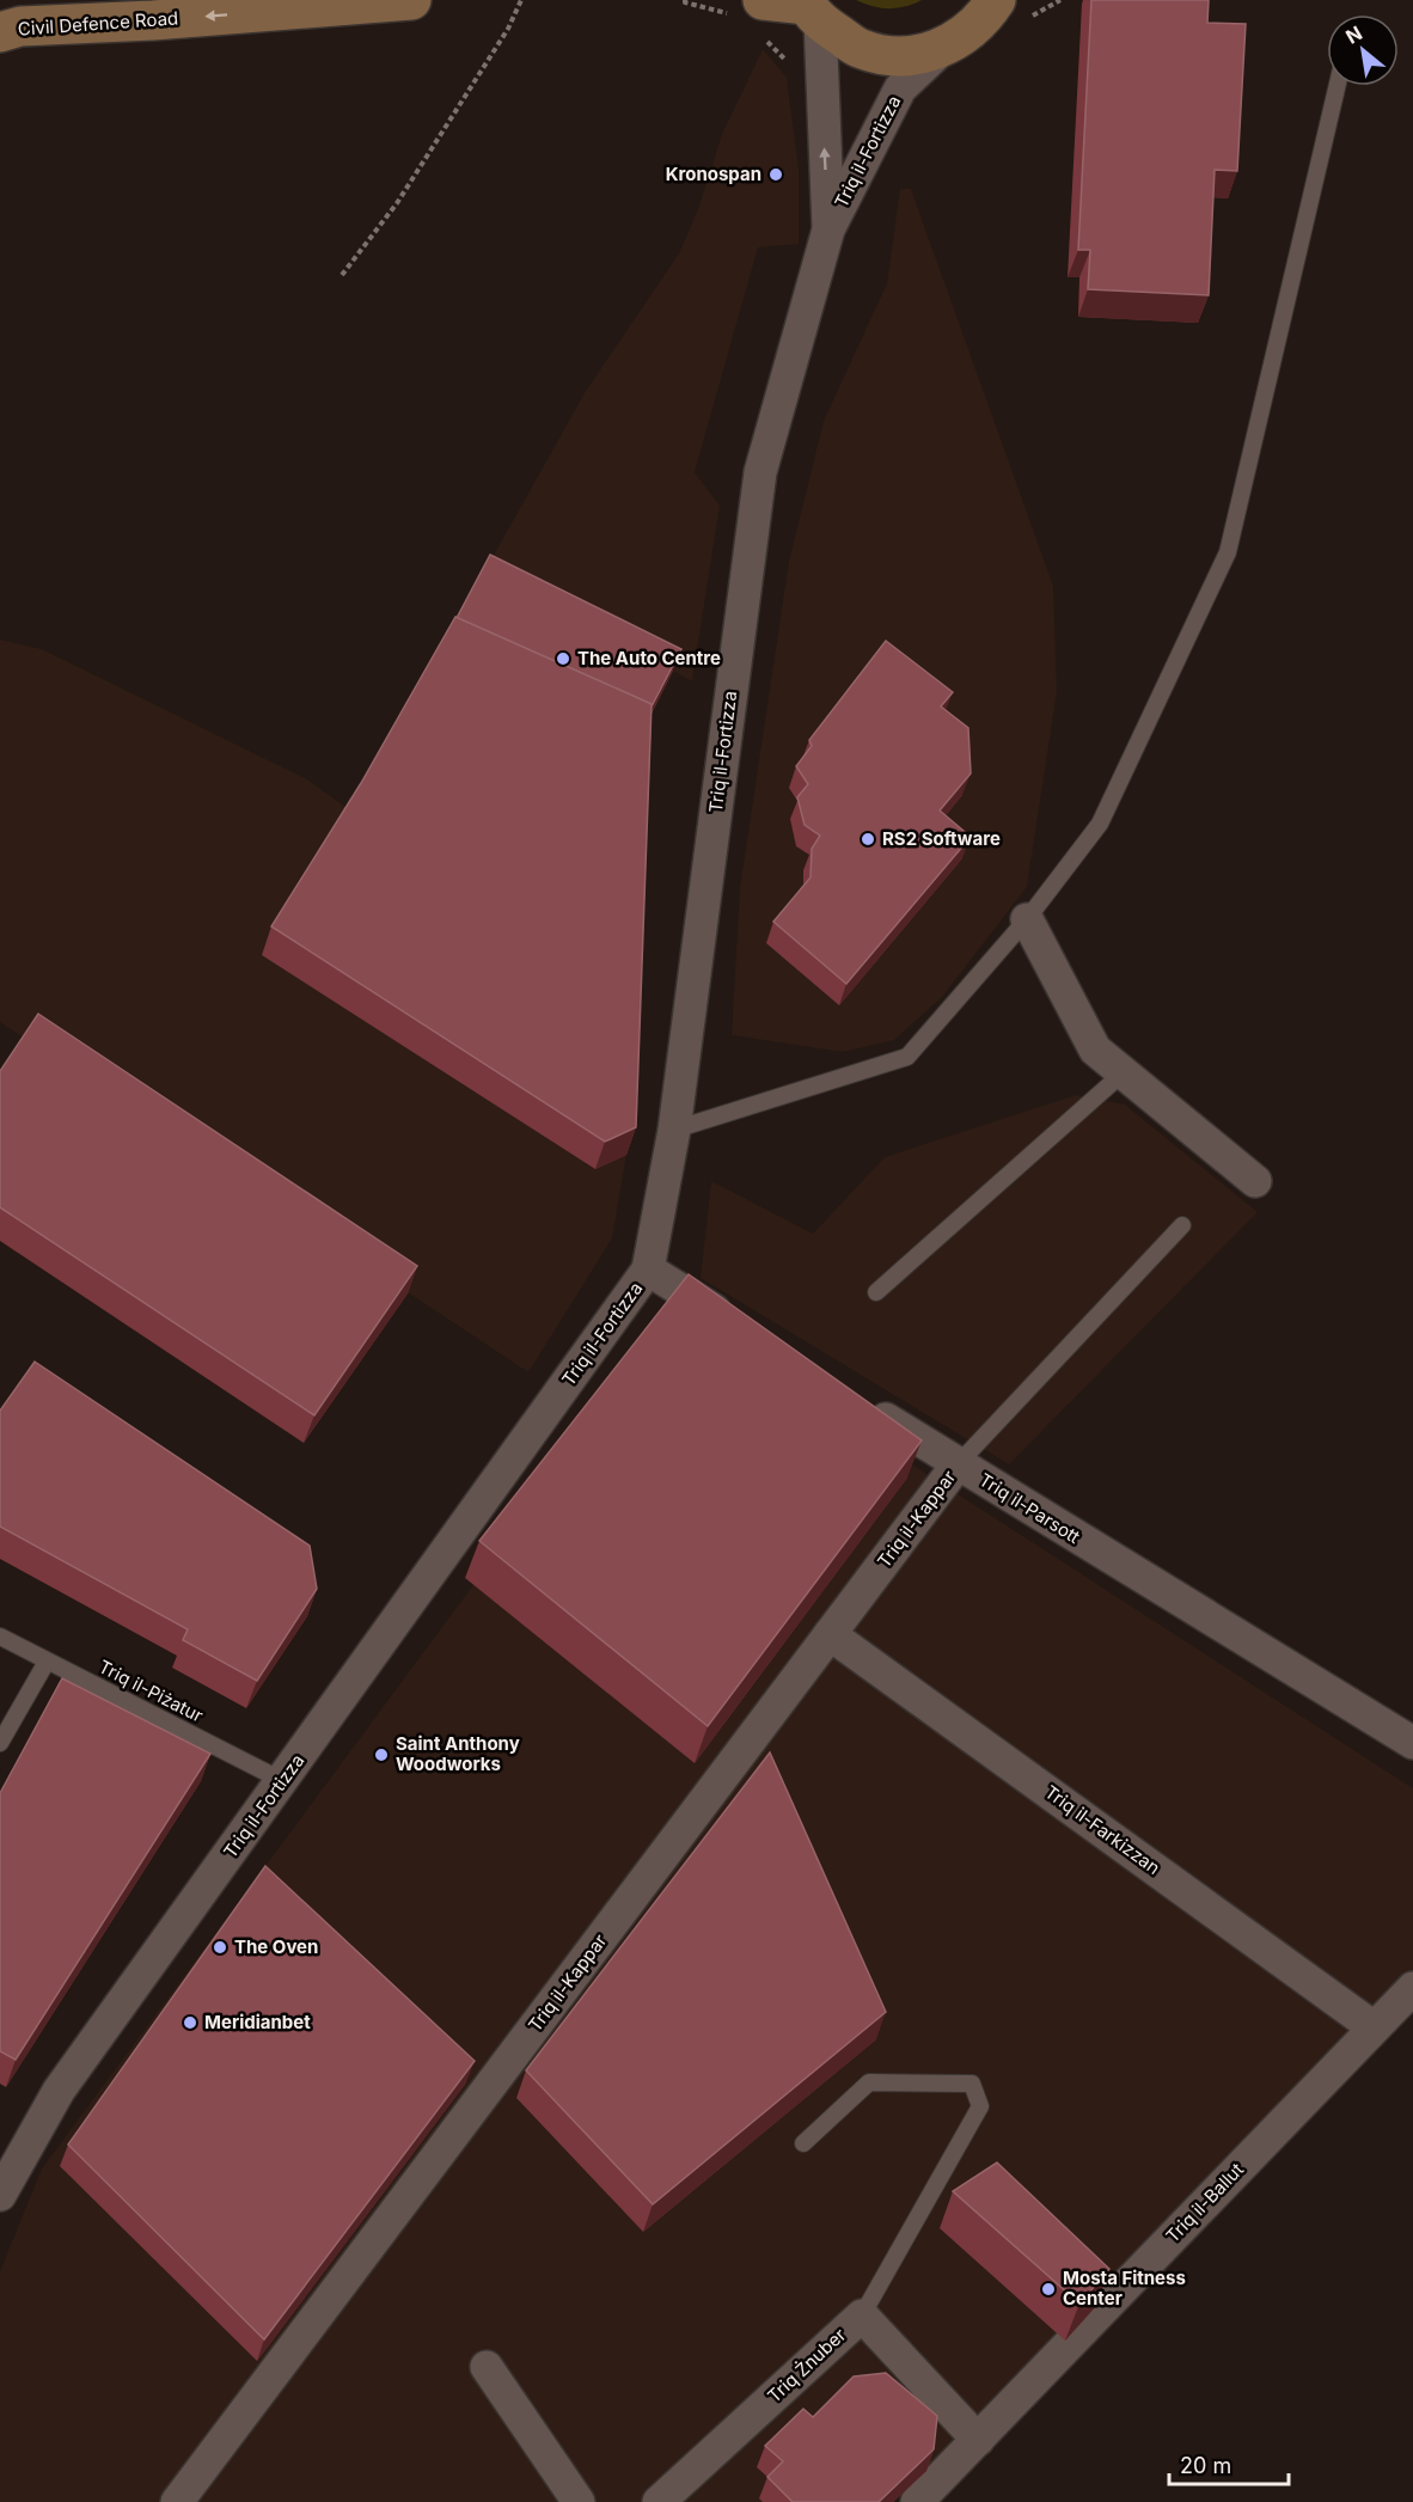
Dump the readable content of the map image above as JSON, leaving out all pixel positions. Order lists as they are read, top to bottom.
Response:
{
  "streets": {
    "main road": ["Civil Defence Road"],
    "street": [
      "Triq il-Fortizza",
      "Triq il-Parsott",
      "Triq il-Kappar",
      "Triq il-Farkizzan",
      "Triq il-Ballut",
      "Triq Żnuber"
    ],
    "lane": ["Triq il-Piżatur"]
  },
  "crossings": [
    ["Triq il-Fortizza", "Triq il-Piżatur"],
    ["Triq il-Parsott", "Triq il-Kappar"],
    ["Triq il-Kappar", "Triq il-Farkizzan"],
    ["Triq il-Farkizzan", "Triq il-Ballut"],
    ["Triq il-Ballut", "Triq Żnuber"]
  ],
  "one_way": ["Civil Defence Road"],
  "places": [
    "Kronospan",
    "The Auto Centre",
    "RS2 Software",
    "Saint Anthony Woodworks",
    "The Oven",
    "Meridianbet",
    "Mosta Fitness Center"
  ],
  "scale_bar": "20 m",
  "north": "top left"
}
